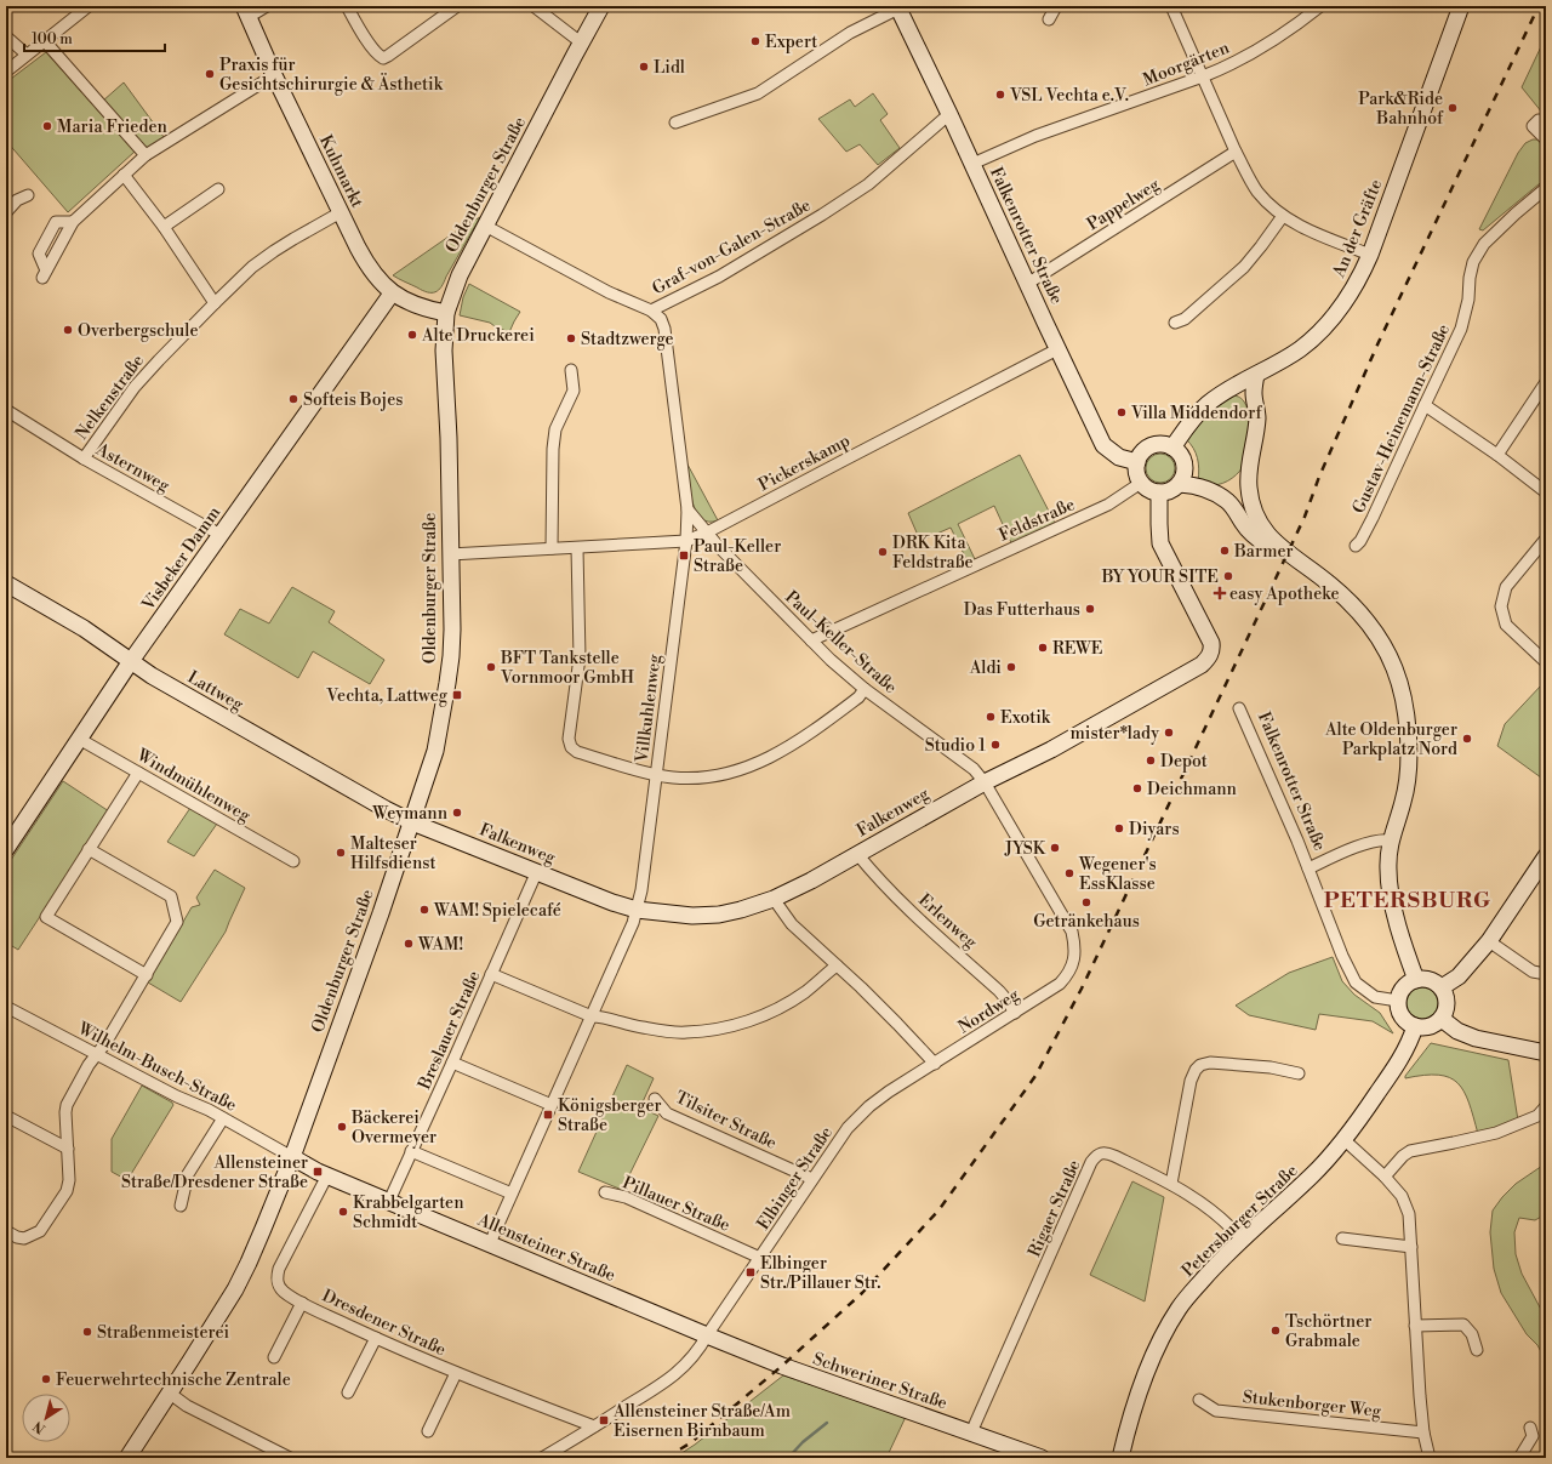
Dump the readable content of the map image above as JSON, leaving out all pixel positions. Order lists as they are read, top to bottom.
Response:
{
  "streets": {
    "main road": [
      "Kuhmarkt",
      "Oldenburger Straße",
      "An der Gräfte",
      "Falkenrotter Straße",
      "Visbeker Damm",
      "Lattweg",
      "Falkenweg",
      "Petersburger Straße",
      "Allensteiner Straße",
      "Schweriner Straße"
    ],
    "street": [
      "Moorgärten",
      "Pappelweg",
      "Graf-von-Galen-Straße",
      "Nelkenstraße",
      "Gustav-Heinemann-Straße",
      "Pickerskamp",
      "Asternweg",
      "Feldstraße",
      "Paul-Keller-Straße",
      "Villkuhlenweg",
      "Windmühlenweg",
      "Erlenweg",
      "Nordweg",
      "Breslauer Straße",
      "Wilhelm-Busch-Straße",
      "Tilsiter Straße",
      "Elbinger Straße",
      "Pillauer Straße",
      "Rigaer Straße",
      "Dresdener Straße",
      "Stukenborger Weg"
    ]
  },
  "crossings": [
    ["Moorgärten", "Falkenrotter Straße"],
    ["Kuhmarkt", "Oldenburger Straße"],
    ["Kuhmarkt", "Nelkenstraße"],
    ["Kuhmarkt", "Visbeker Damm"],
    ["Oldenburger Straße", "Graf-von-Galen-Straße"],
    ["Oldenburger Straße", "Pickerskamp"],
    ["Oldenburger Straße", "Lattweg"],
    ["Oldenburger Straße", "Falkenweg"],
    ["Oldenburger Straße", "Wilhelm-Busch-Straße"],
    ["Oldenburger Straße", "Allensteiner Straße"],
    ["Pappelweg", "Falkenrotter Straße"],
    ["An der Gräfte", "Falkenrotter Straße"],
    ["An der Gräfte", "Feldstraße"],
    ["An der Gräfte", "Falkenweg"],
    ["Falkenrotter Straße", "Graf-von-Galen-Straße"],
    ["Falkenrotter Straße", "Pickerskamp"],
    ["Falkenrotter Straße", "Feldstraße"],
    ["Falkenrotter Straße", "Falkenweg"],
    ["Falkenrotter Straße", "Petersburger Straße"],
    ["Graf-von-Galen-Straße", "Villkuhlenweg"],
    ["Nelkenstraße", "Asternweg"],
    ["Pickerskamp", "Paul-Keller-Straße"],
    ["Pickerskamp", "Villkuhlenweg"],
    ["Asternweg", "Visbeker Damm"],
    ["Feldstraße", "Paul-Keller-Straße"],
    ["Feldstraße", "Falkenweg"],
    ["Visbeker Damm", "Lattweg"],
    ["Visbeker Damm", "Windmühlenweg"],
    ["Paul-Keller-Straße", "Falkenweg"],
    ["Paul-Keller-Straße", "Nordweg"],
    ["Lattweg", "Falkenweg"],
    ["Villkuhlenweg", "Falkenweg"],
    ["Falkenweg", "Erlenweg"],
    ["Falkenweg", "Nordweg"],
    ["Falkenweg", "Breslauer Straße"],
    ["Erlenweg", "Nordweg"],
    ["Nordweg", "Elbinger Straße"],
    ["Breslauer Straße", "Allensteiner Straße"],
    ["Wilhelm-Busch-Straße", "Allensteiner Straße"],
    ["Tilsiter Straße", "Elbinger Straße"],
    ["Elbinger Straße", "Pillauer Straße"],
    ["Elbinger Straße", "Allensteiner Straße"],
    ["Elbinger Straße", "Dresdener Straße"],
    ["Elbinger Straße", "Schweriner Straße"],
    ["Rigaer Straße", "Petersburger Straße"],
    ["Rigaer Straße", "Schweriner Straße"],
    ["Allensteiner Straße", "Dresdener Straße"],
    ["Allensteiner Straße", "Schweriner Straße"]
  ],
  "districts": ["PETERSBURG"],
  "places": {
    "other": [
      "Expert",
      "Lidl",
      "Praxis für Gesichtschirurgie & Ästhetik",
      "VSL Vechta e.V.",
      "Park&Ride Bahnhof",
      "Maria Frieden",
      "Overbergschule",
      "Alte Druckerei",
      "Stadtzwerge",
      "Softeis Bojes",
      "Villa Middendorf",
      "Barmer",
      "DRK Kita Feldstraße",
      "BY YOUR SITE",
      "Das Futterhaus",
      "REWE",
      "BFT Tankstelle Vornmoor GmbH",
      "Aldi",
      "Exotik",
      "mister*lady",
      "Alte Oldenburger Parkplatz Nord",
      "Studio 1",
      "Depot",
      "Deichmann",
      "Weymann",
      "Diyars",
      "JYSK",
      "Malteser Hilfsdienst",
      "Wegener's EssKlasse",
      "Getränkehaus",
      "WAM! Spielecafé",
      "WAM!",
      "Bäckerei Overmeyer",
      "Krabbelgarten Schmidt",
      "Tschörtner Grabmale",
      "Straßenmeisterei",
      "Feuerwehrtechnische Zentrale"
    ],
    "transit": [
      "Paul-Keller Straße",
      "Vechta, Lattweg",
      "Königsberger Straße",
      "Allensteiner Straße/Dresdener Straße",
      "Elbinger Str./Pillauer Str.",
      "Allensteiner Straße/Am Eisernen Birnbaum"
    ],
    "health": ["easy Apotheke"]
  },
  "scale_bar": "100 m",
  "north": "bottom left"
}
